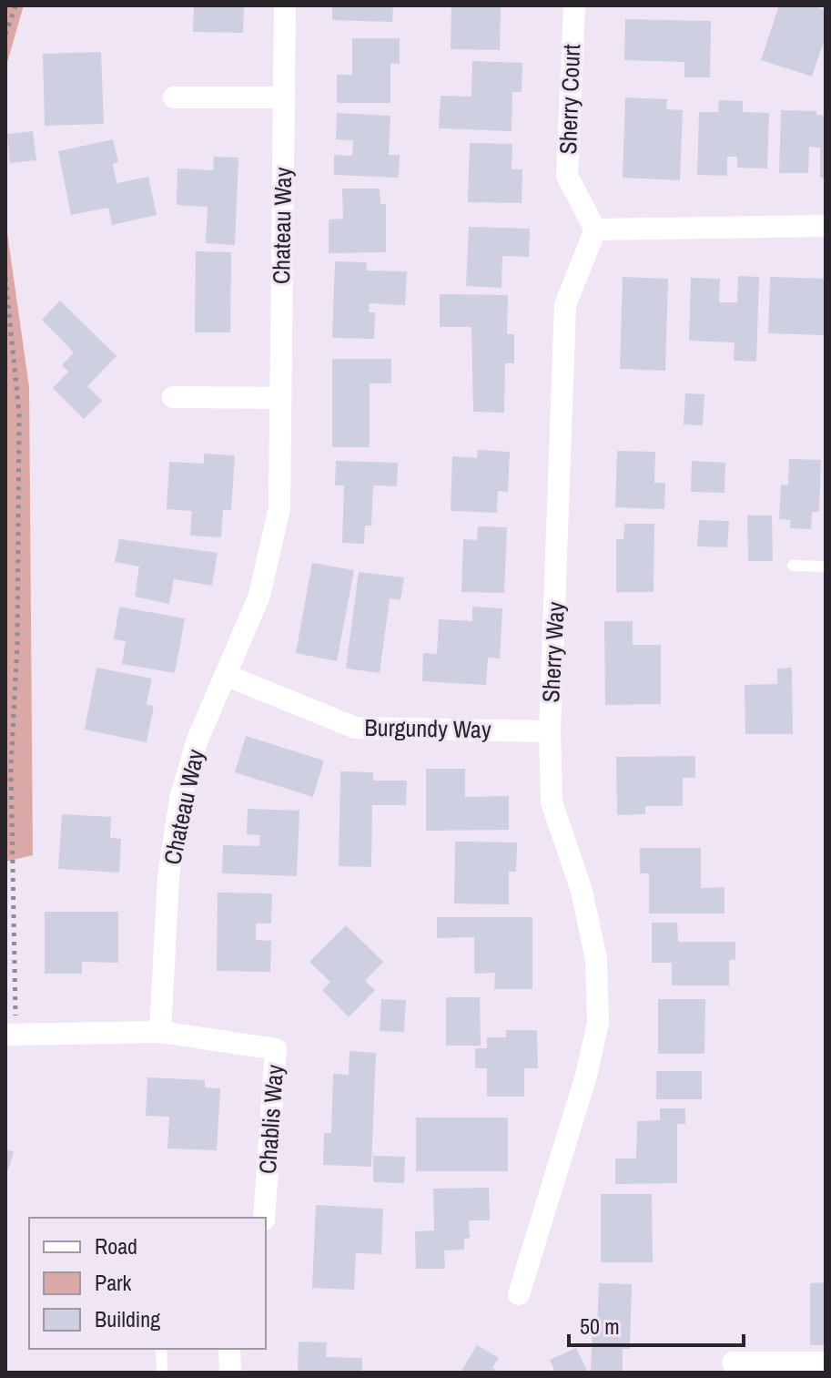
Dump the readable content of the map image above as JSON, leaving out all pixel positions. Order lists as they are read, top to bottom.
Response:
{
  "streets": {
    "street": [
      "Sherry Court",
      "Chateau Way",
      "Sherry Way",
      "Burgundy Way",
      "Chablis Way"
    ]
  },
  "crossings": [
    ["Sherry Court", "Sherry Way"],
    ["Chateau Way", "Burgundy Way"],
    ["Chateau Way", "Chablis Way"],
    ["Sherry Way", "Burgundy Way"]
  ],
  "legend": ["Road", "Park", "Building"],
  "scale_bar": "50 m"
}
